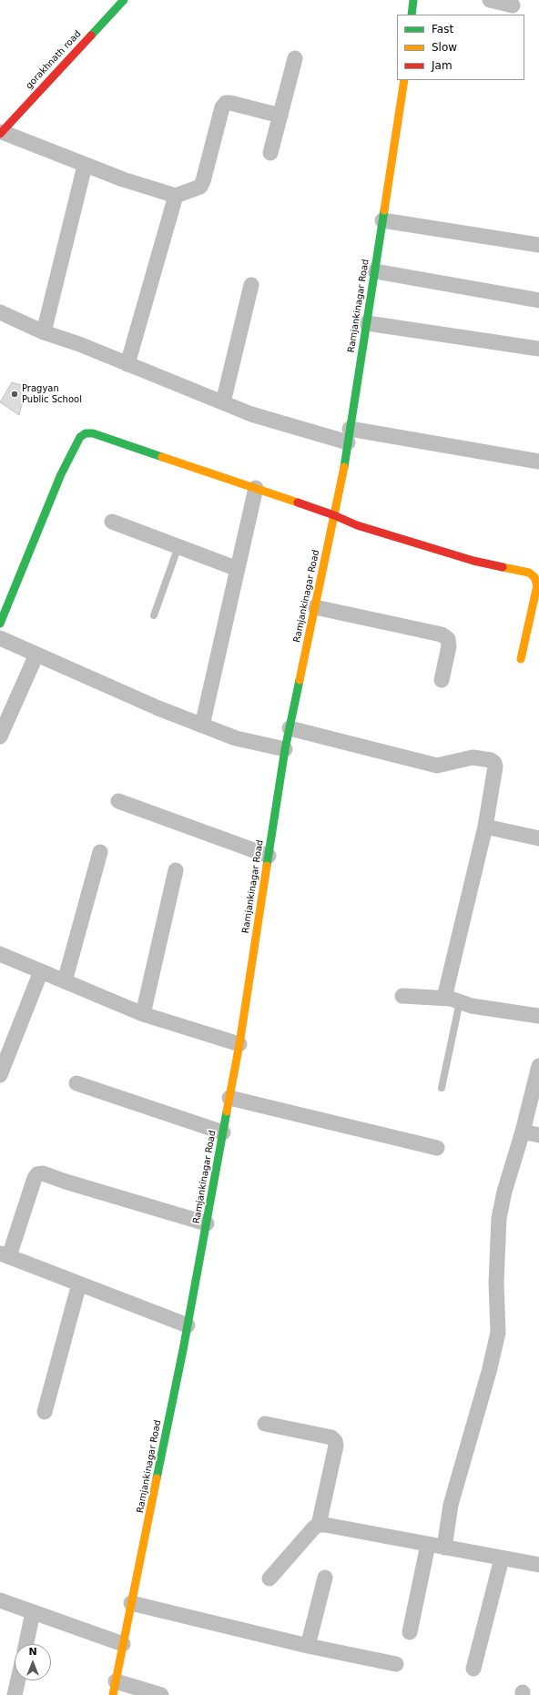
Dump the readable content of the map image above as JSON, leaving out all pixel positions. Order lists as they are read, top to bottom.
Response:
{
  "streets": {
    "street": ["gorakhnath road", "Ramjankinagar Road"]
  },
  "places": ["Pragyan Public School"],
  "legend": ["Fast", "Slow", "Jam"],
  "north": "top"
}
